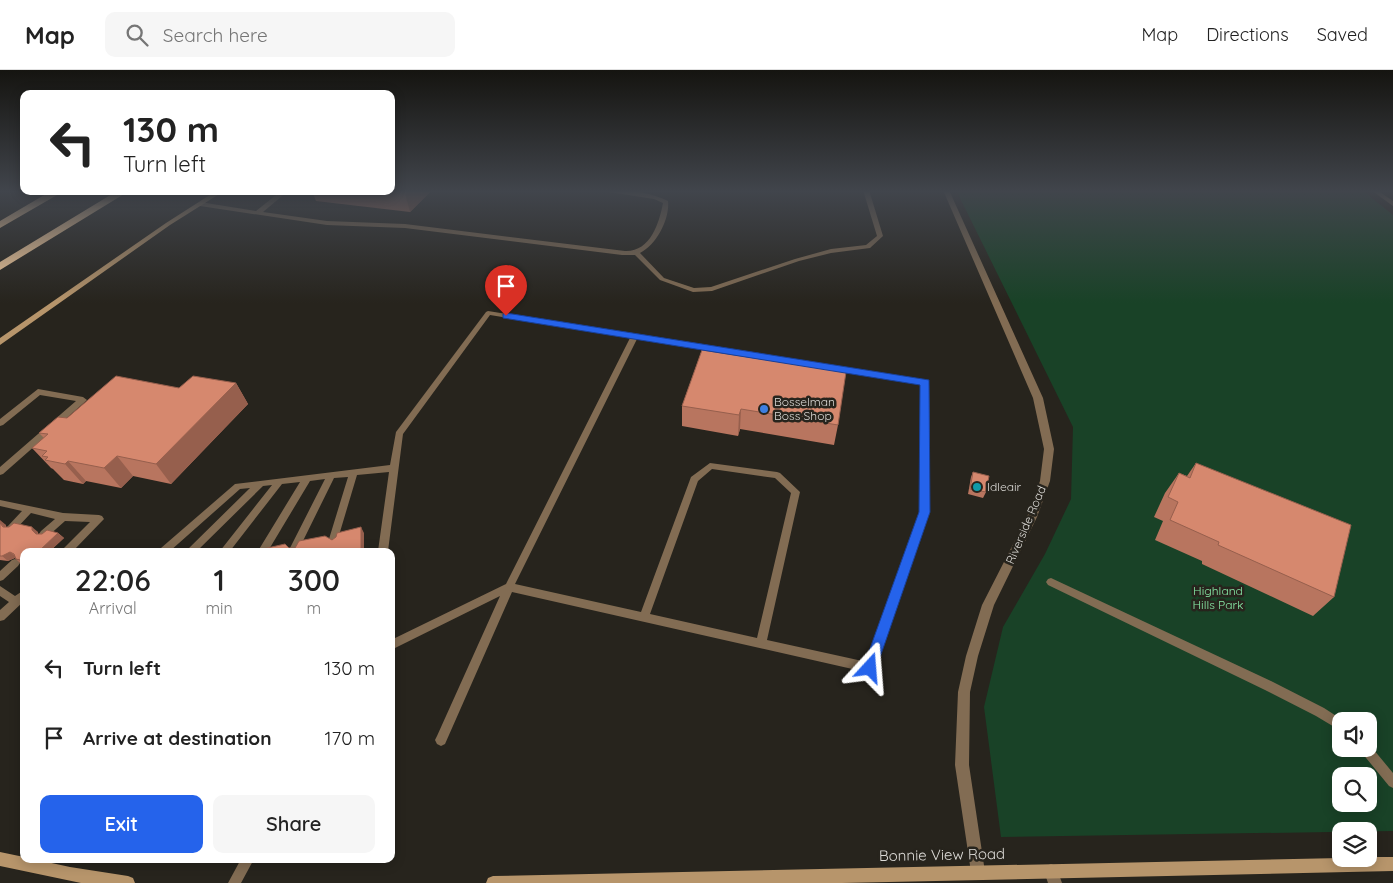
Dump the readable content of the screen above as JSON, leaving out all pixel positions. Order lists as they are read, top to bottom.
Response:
{
  "streets": {
    "main road": ["Bonnie View Road"],
    "street": ["Riverside Road"]
  },
  "crossings": [
    ["Riverside Road", "Bonnie View Road"]
  ],
  "parks": ["Highland Hills Park"],
  "places": ["Bosselman Boss Shop", "Idleair"],
  "page": {
    "header": "Map",
    "search": "Search here",
    "nav": ["Map", "Directions", "Saved"],
    "turn": ["130 m", "Turn left"],
    "eta": [
      "22:06",
      "Arrival",
      "1",
      "min",
      "300",
      "m"
    ],
    "list": [
      {
        "name": "Turn left",
        "value": "130 m"
      },
      {
        "name": "Arrive at destination",
        "value": "170 m"
      }
    ],
    "buttons": ["Exit", "Share"]
  }
}
